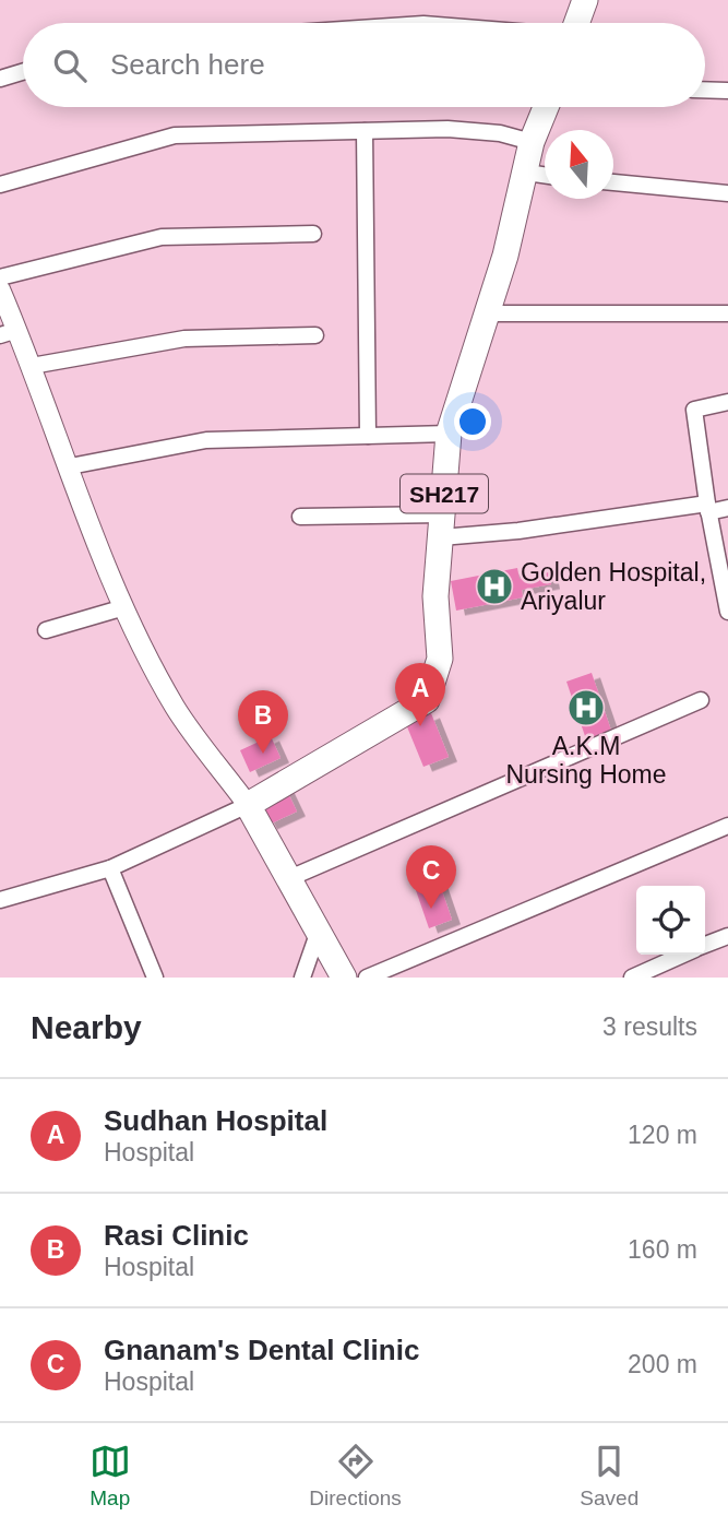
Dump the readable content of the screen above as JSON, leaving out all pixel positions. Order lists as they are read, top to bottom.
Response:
{
  "streets": {
    "main road": ["SH217"]
  },
  "places": {
    "hospital": ["Golden Hospital, Ariyalur", "A.K.M Nursing Home"]
  },
  "north": "top",
  "page": {
    "search": "Search here",
    "pins": ["A", "B", "C"],
    "heading": ["Nearby", "3 results"],
    "list": [
      {
        "mark": "A",
        "name": "Sudhan Hospital",
        "note": "Hospital",
        "value": "120 m"
      },
      {
        "mark": "B",
        "name": "Rasi Clinic",
        "note": "Hospital",
        "value": "160 m"
      },
      {
        "mark": "C",
        "name": "Gnanam's Dental Clinic",
        "note": "Hospital",
        "value": "200 m"
      }
    ],
    "nav": ["Map", "Directions", "Saved"]
  }
}
